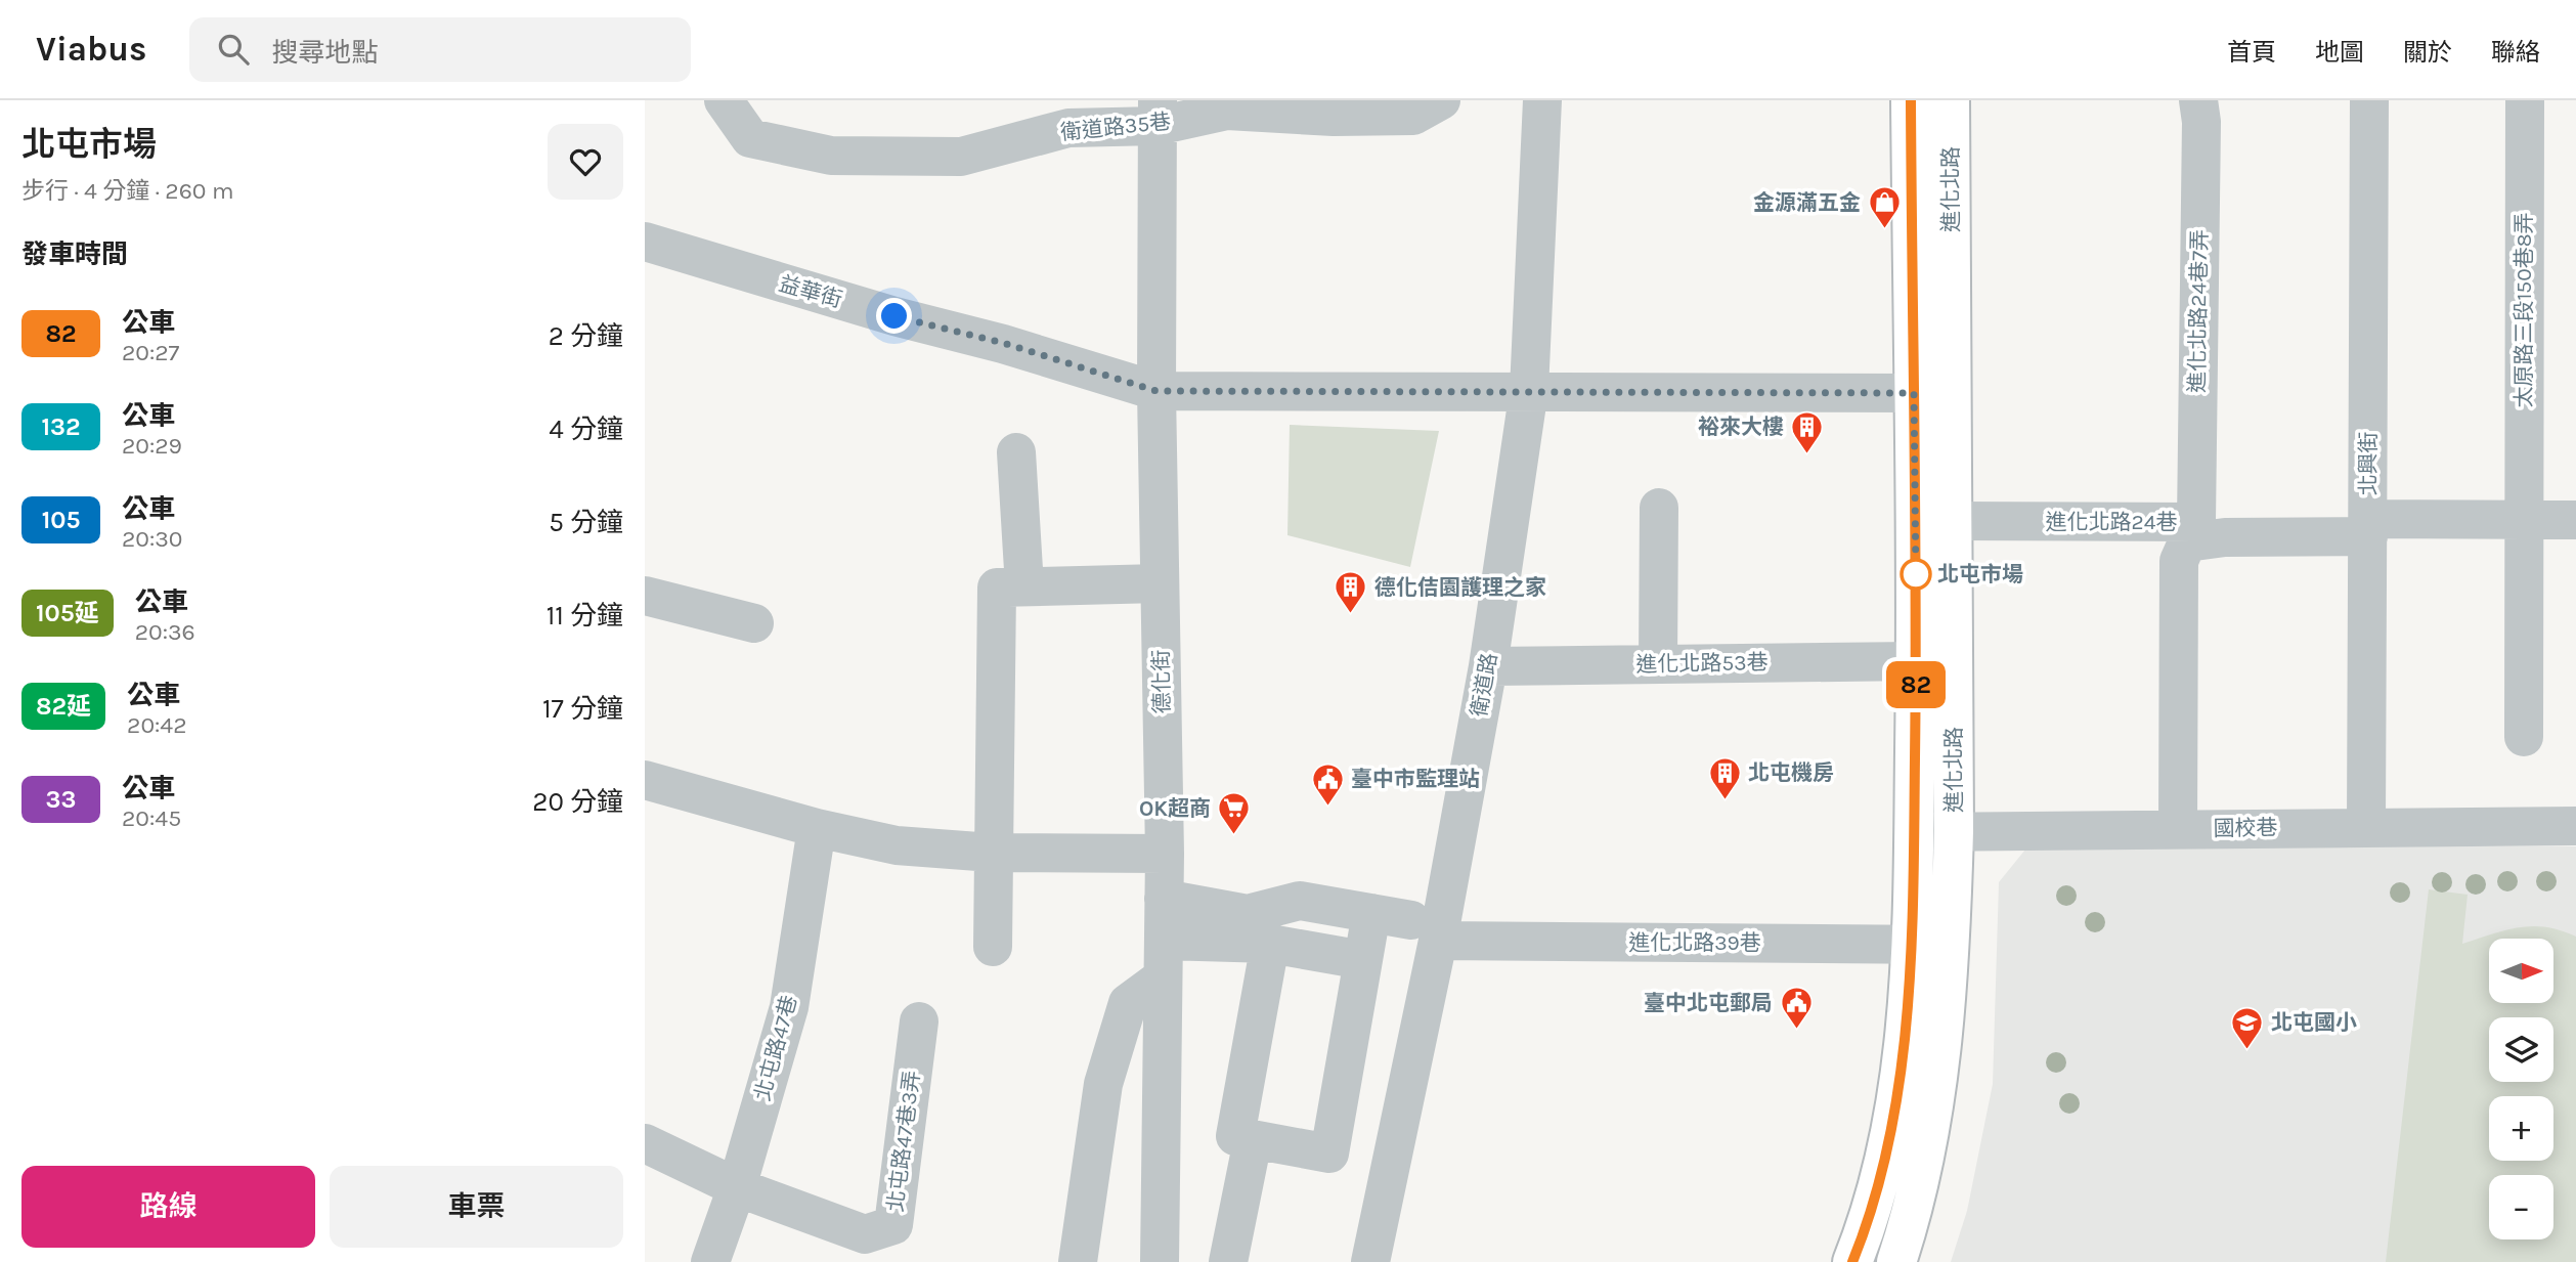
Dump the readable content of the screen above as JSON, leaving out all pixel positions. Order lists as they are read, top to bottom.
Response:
{
  "streets": {
    "main road": ["進化北路"],
    "street": [
      "衛道路35巷",
      "益華街",
      "太原路三段150巷8弄",
      "進化北路24巷7弄",
      "北興街",
      "進化北路24巷",
      "進化北路53巷",
      "德化街",
      "衛道路",
      "國校巷",
      "進化北路39巷",
      "北屯路47巷",
      "北屯路47巷3弄"
    ]
  },
  "crossings": [
    ["衛道路35巷", "德化街"],
    ["進化北路", "益華街"],
    ["進化北路", "進化北路24巷"],
    ["進化北路", "進化北路53巷"],
    ["進化北路", "國校巷"],
    ["進化北路", "進化北路39巷"],
    ["益華街", "德化街"],
    ["益華街", "衛道路"],
    ["太原路三段150巷8弄", "進化北路24巷"],
    ["進化北路24巷7弄", "進化北路24巷"],
    ["進化北路24巷7弄", "國校巷"],
    ["北興街", "進化北路24巷"],
    ["北興街", "國校巷"],
    ["進化北路53巷", "衛道路"],
    ["德化街", "進化北路39巷"],
    ["衛道路", "進化北路39巷"],
    ["北屯路47巷", "北屯路47巷3弄"]
  ],
  "places": {
    "shop": ["金源滿五金"],
    "building": ["裕來大樓", "德化佶園護理之家", "北屯機房"],
    "other": ["北屯市場"],
    "public building": ["臺中市監理站", "臺中北屯郵局"],
    "supermarket": ["OK超商"],
    "school or university": ["北屯國小"]
  },
  "lines": ["bus line 82"],
  "north": "right",
  "page": {
    "header": "Viabus",
    "search": "搜尋地點",
    "nav": [
      "首頁",
      "地圖",
      "關於",
      "聯絡"
    ],
    "heading": [
      ["北屯市場", "步行 · 4 分鐘 · 260 m"],
      "發車時間"
    ],
    "on_map": "82",
    "list": [
      {
        "mark": "82",
        "name": "公車",
        "note": "20:27",
        "value": "2 分鐘"
      },
      {
        "mark": "132",
        "name": "公車",
        "note": "20:29",
        "value": "4 分鐘"
      },
      {
        "mark": "105",
        "name": "公車",
        "note": "20:30",
        "value": "5 分鐘"
      },
      {
        "mark": "105延",
        "name": "公車",
        "note": "20:36",
        "value": "11 分鐘"
      },
      {
        "mark": "82延",
        "name": "公車",
        "note": "20:42",
        "value": "17 分鐘"
      },
      {
        "mark": "33",
        "name": "公車",
        "note": "20:45",
        "value": "20 分鐘"
      }
    ],
    "map_buttons": ["+", "−"],
    "buttons": ["路線", "車票"]
  }
}
